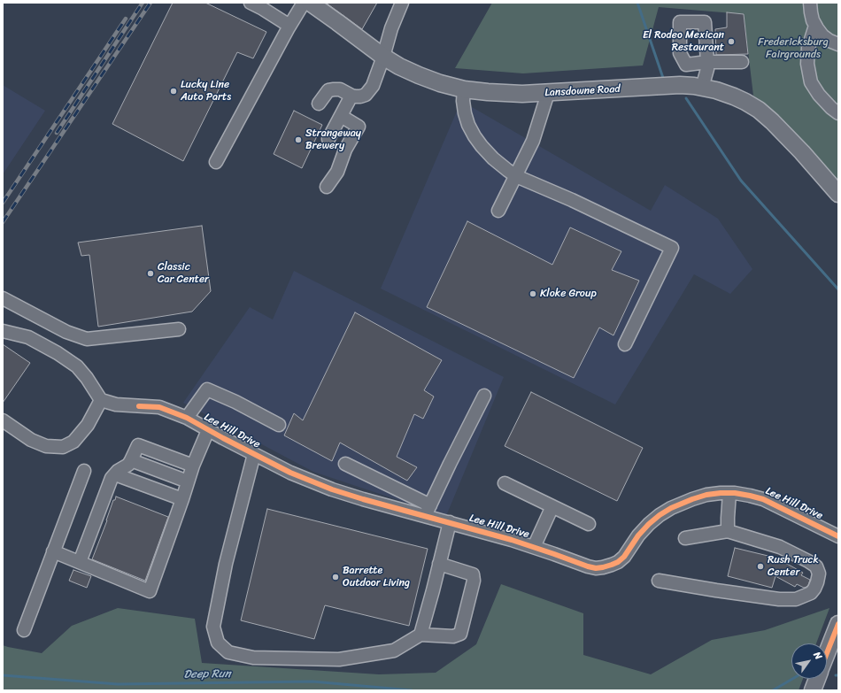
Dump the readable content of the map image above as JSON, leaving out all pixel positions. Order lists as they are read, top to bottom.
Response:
{
  "streets": {
    "main road": ["Lansdowne Road"],
    "street": ["Lee Hill Drive"]
  },
  "water": ["Deep Run"],
  "parks": ["Fredericksburg Fairgrounds"],
  "places": [
    "El Rodeo Mexican Restaurant",
    "Lucky Line Auto Parts",
    "Strangeway Brewery",
    "Classic Car Center",
    "Kloke Group",
    "Rush Truck Center",
    "Barrette Outdoor Living"
  ],
  "north": "top right"
}
